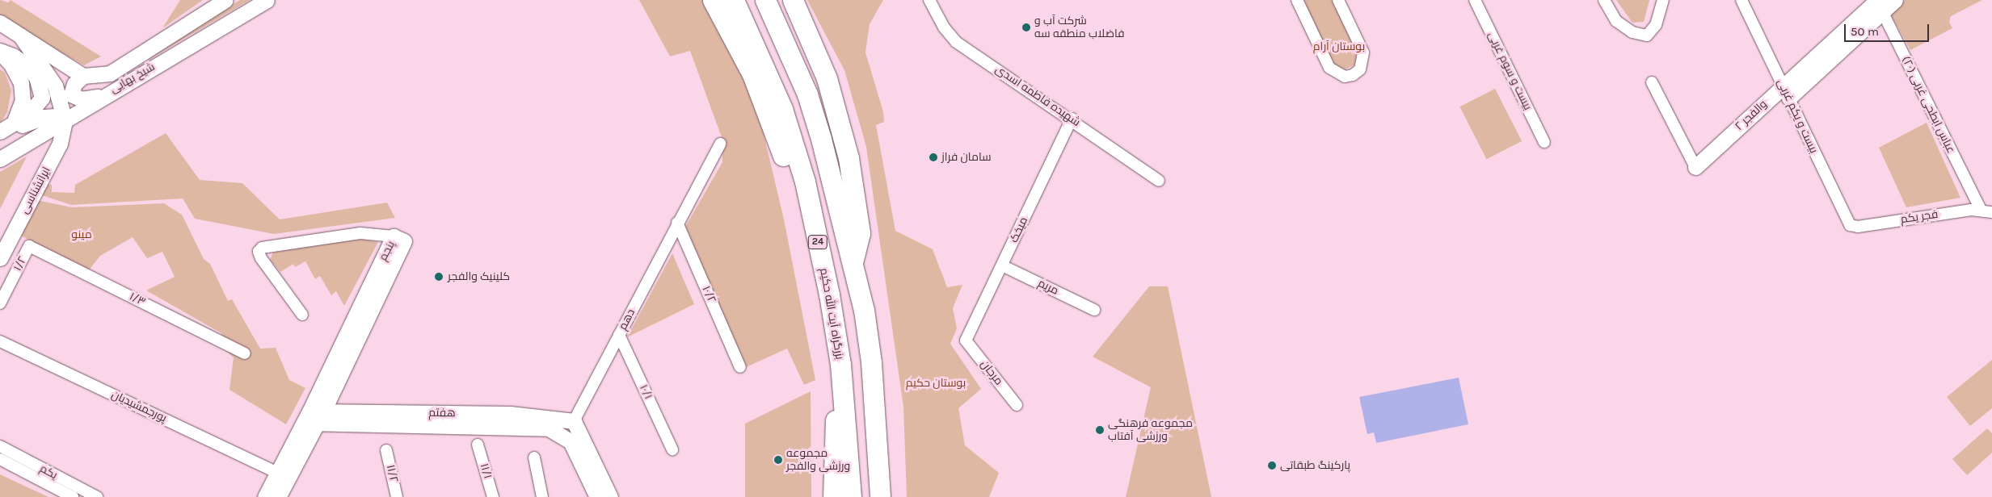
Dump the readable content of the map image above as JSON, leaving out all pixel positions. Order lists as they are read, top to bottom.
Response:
{
  "streets": {
    "highway": ["24", "بزرگراه آیت الله حکیم"],
    "street": [
      "بیست و سوم غربی",
      "شیخ بهایی",
      "شهیده فاطمه اسدی",
      "عباس ابطحی غربی (۲۰)",
      "والفجر ۲",
      "بیست و یکم غربی",
      "ایرانشناسی",
      "فجر یکم",
      "میخک",
      "پنجم",
      "۱/۲",
      "مریم",
      "۱۰/۲",
      "۱/۳",
      "دهم",
      "مرجان",
      "۱۰/۱",
      "پورجمشیدیان",
      "هفتم",
      "۱۱/۱",
      "یکم",
      "۱۱/۲"
    ]
  },
  "crossings": [
    ["شیخ بهایی", "ایرانشناسی"],
    ["شهیده فاطمه اسدی", "میخک"],
    ["عباس ابطحی غربی (۲۰)", "والفجر ۲"],
    ["عباس ابطحی غربی (۲۰)", "فجر یکم"],
    ["والفجر ۲", "بیست و یکم غربی"],
    ["بیست و یکم غربی", "فجر یکم"],
    ["میخک", "مریم"],
    ["میخک", "مرجان"],
    ["پنجم", "هفتم"],
    ["۱/۲", "۱/۳"],
    ["۱۰/۲", "دهم"],
    ["دهم", "۱۰/۱"],
    ["دهم", "هفتم"]
  ],
  "parks": ["بوستان آرام", "مینو", "بوستان حکیم"],
  "places": [
    "شرکت آب و فاضلاب منطقه سه",
    "سامان فراز",
    "کلینیک والفجر",
    "مجموعه فرهنگی ورزشی آفتاب",
    "مجموعه ورزشی والفجر",
    "پارکینگ طبقاتی"
  ],
  "scale_bar": "50 m"
}
